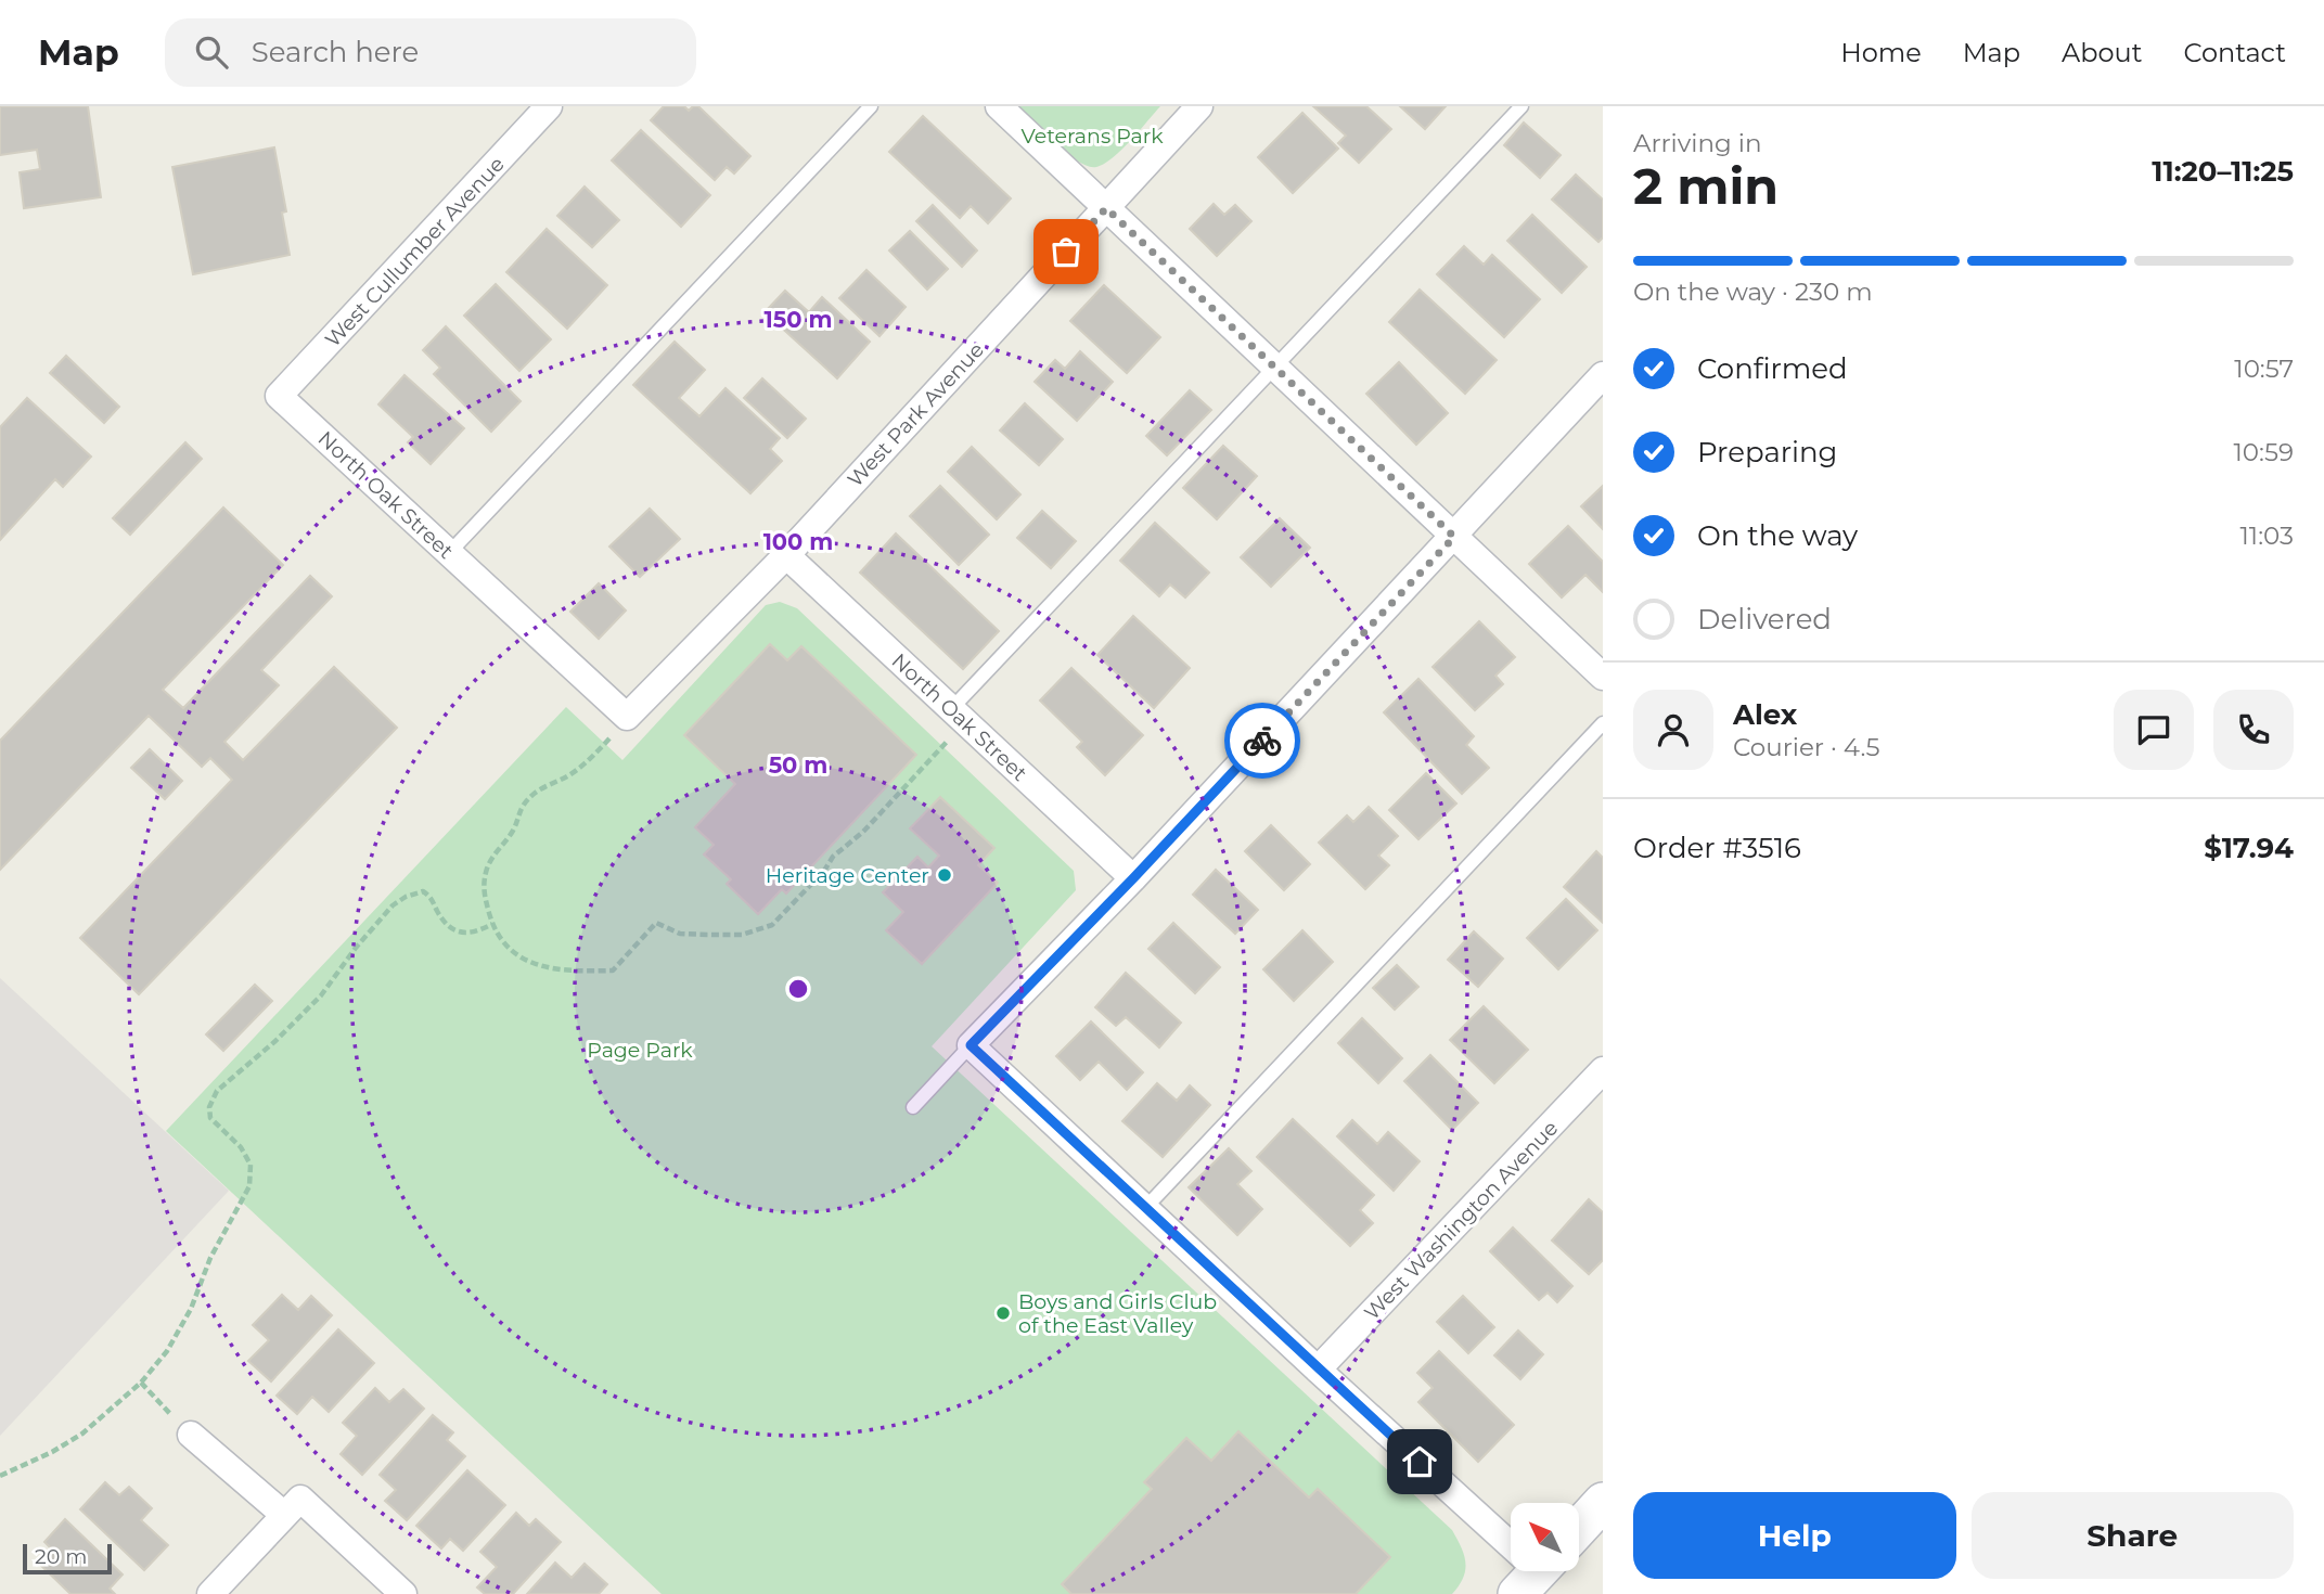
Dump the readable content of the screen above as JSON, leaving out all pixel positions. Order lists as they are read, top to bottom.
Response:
{
  "streets": {
    "street": [
      "West Cullumber Avenue",
      "West Park Avenue",
      "North Oak Street",
      "West Washington Avenue"
    ]
  },
  "crossings": [
    ["West Cullumber Avenue", "North Oak Street"],
    ["West Park Avenue", "North Oak Street"]
  ],
  "parks": ["Veterans Park", "Page Park"],
  "places": ["Heritage Center", "Boys and Girls Club of the East Valley"],
  "scale_bar": "20 m",
  "north": "top left",
  "page": {
    "header": "Map",
    "search": "Search here",
    "nav": [
      "Home",
      "Map",
      "About",
      "Contact"
    ],
    "heading": ["2 min", "Arriving in", "11:20–11:25"],
    "panel": [
      "Alex",
      "Courier · 4.5",
      "Order #3516",
      "$17.94"
    ],
    "bar": "On the way · 230 m",
    "list": [
      ["Confirmed", "10:57"],
      ["Preparing", "10:59"],
      ["On the way", "11:03"],
      "Delivered"
    ],
    "buttons": ["Help", "Share"],
    "scale": "20 m"
  },
  "rings": ["150 m", "100 m", "50 m"]
}
